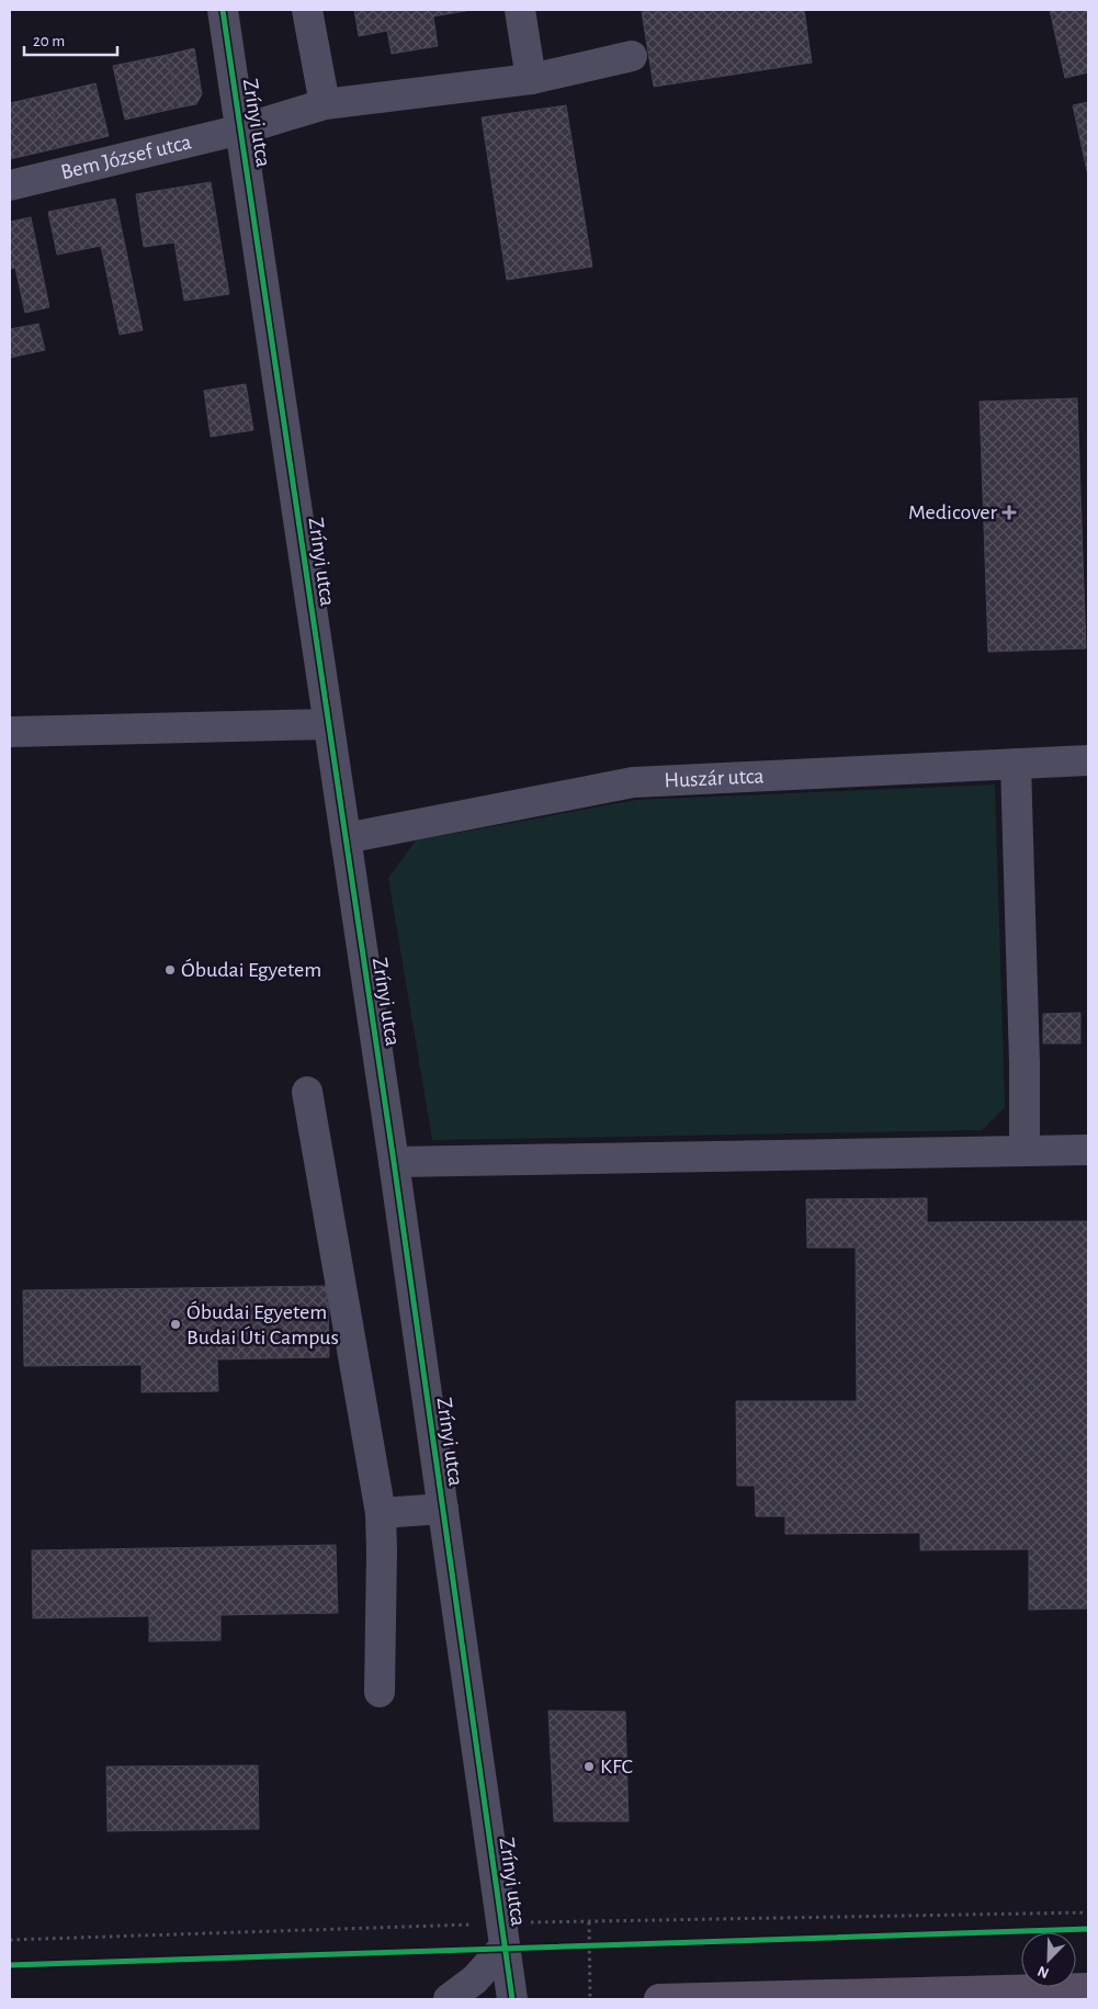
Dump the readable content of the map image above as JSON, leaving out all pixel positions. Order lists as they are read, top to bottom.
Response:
{
  "streets": {
    "street": ["Zrínyi utca", "Bem József utca", "Huszár utca"]
  },
  "crossings": [
    ["Zrínyi utca", "Bem József utca"],
    ["Zrínyi utca", "Huszár utca"]
  ],
  "places": {
    "health": ["Medicover"],
    "other": ["Óbudai Egyetem", "Óbudai Egyetem Budai Úti Campus", "KFC"]
  },
  "scale_bar": "20 m",
  "north": "bottom left"
}
